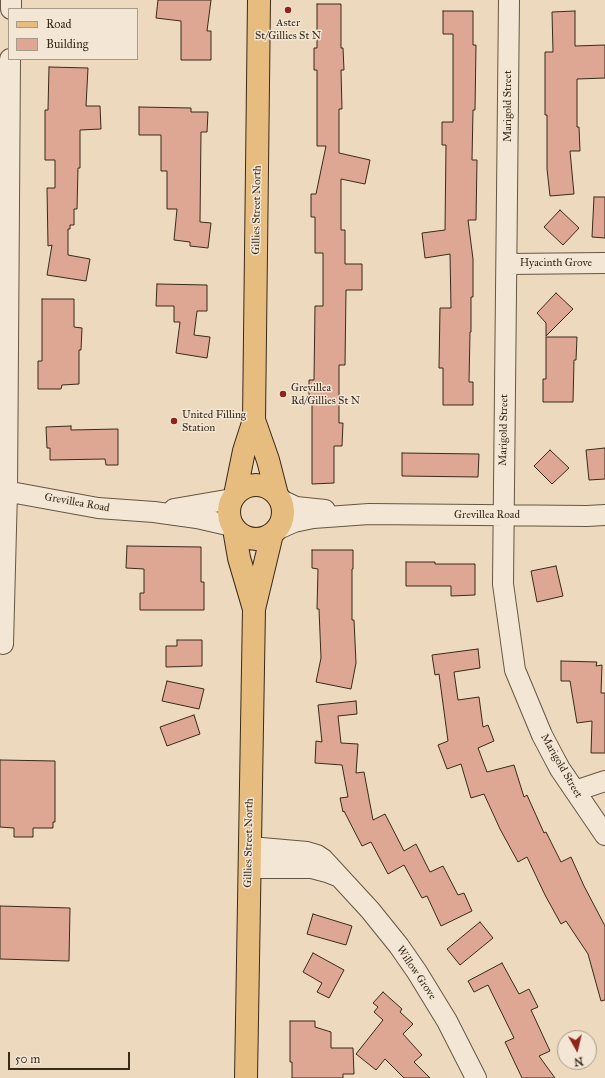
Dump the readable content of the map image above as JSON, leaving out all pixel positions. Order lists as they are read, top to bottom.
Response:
{
  "streets": {
    "main road": ["Gillies Street North"],
    "street": [
      "Marigold Street",
      "Hyacinth Grove",
      "Grevillea Road",
      "Willow Grove"
    ]
  },
  "crossings": [
    ["Marigold Street", "Hyacinth Grove"],
    ["Marigold Street", "Grevillea Road"],
    ["Gillies Street North", "Grevillea Road"],
    ["Gillies Street North", "Willow Grove"]
  ],
  "places": ["Aster St/Gillies St N", "Grevillea Rd/Gillies St N", "United Filling Station"],
  "legend": ["Road", "Building"],
  "scale_bar": "50 m",
  "north": "bottom"
}
